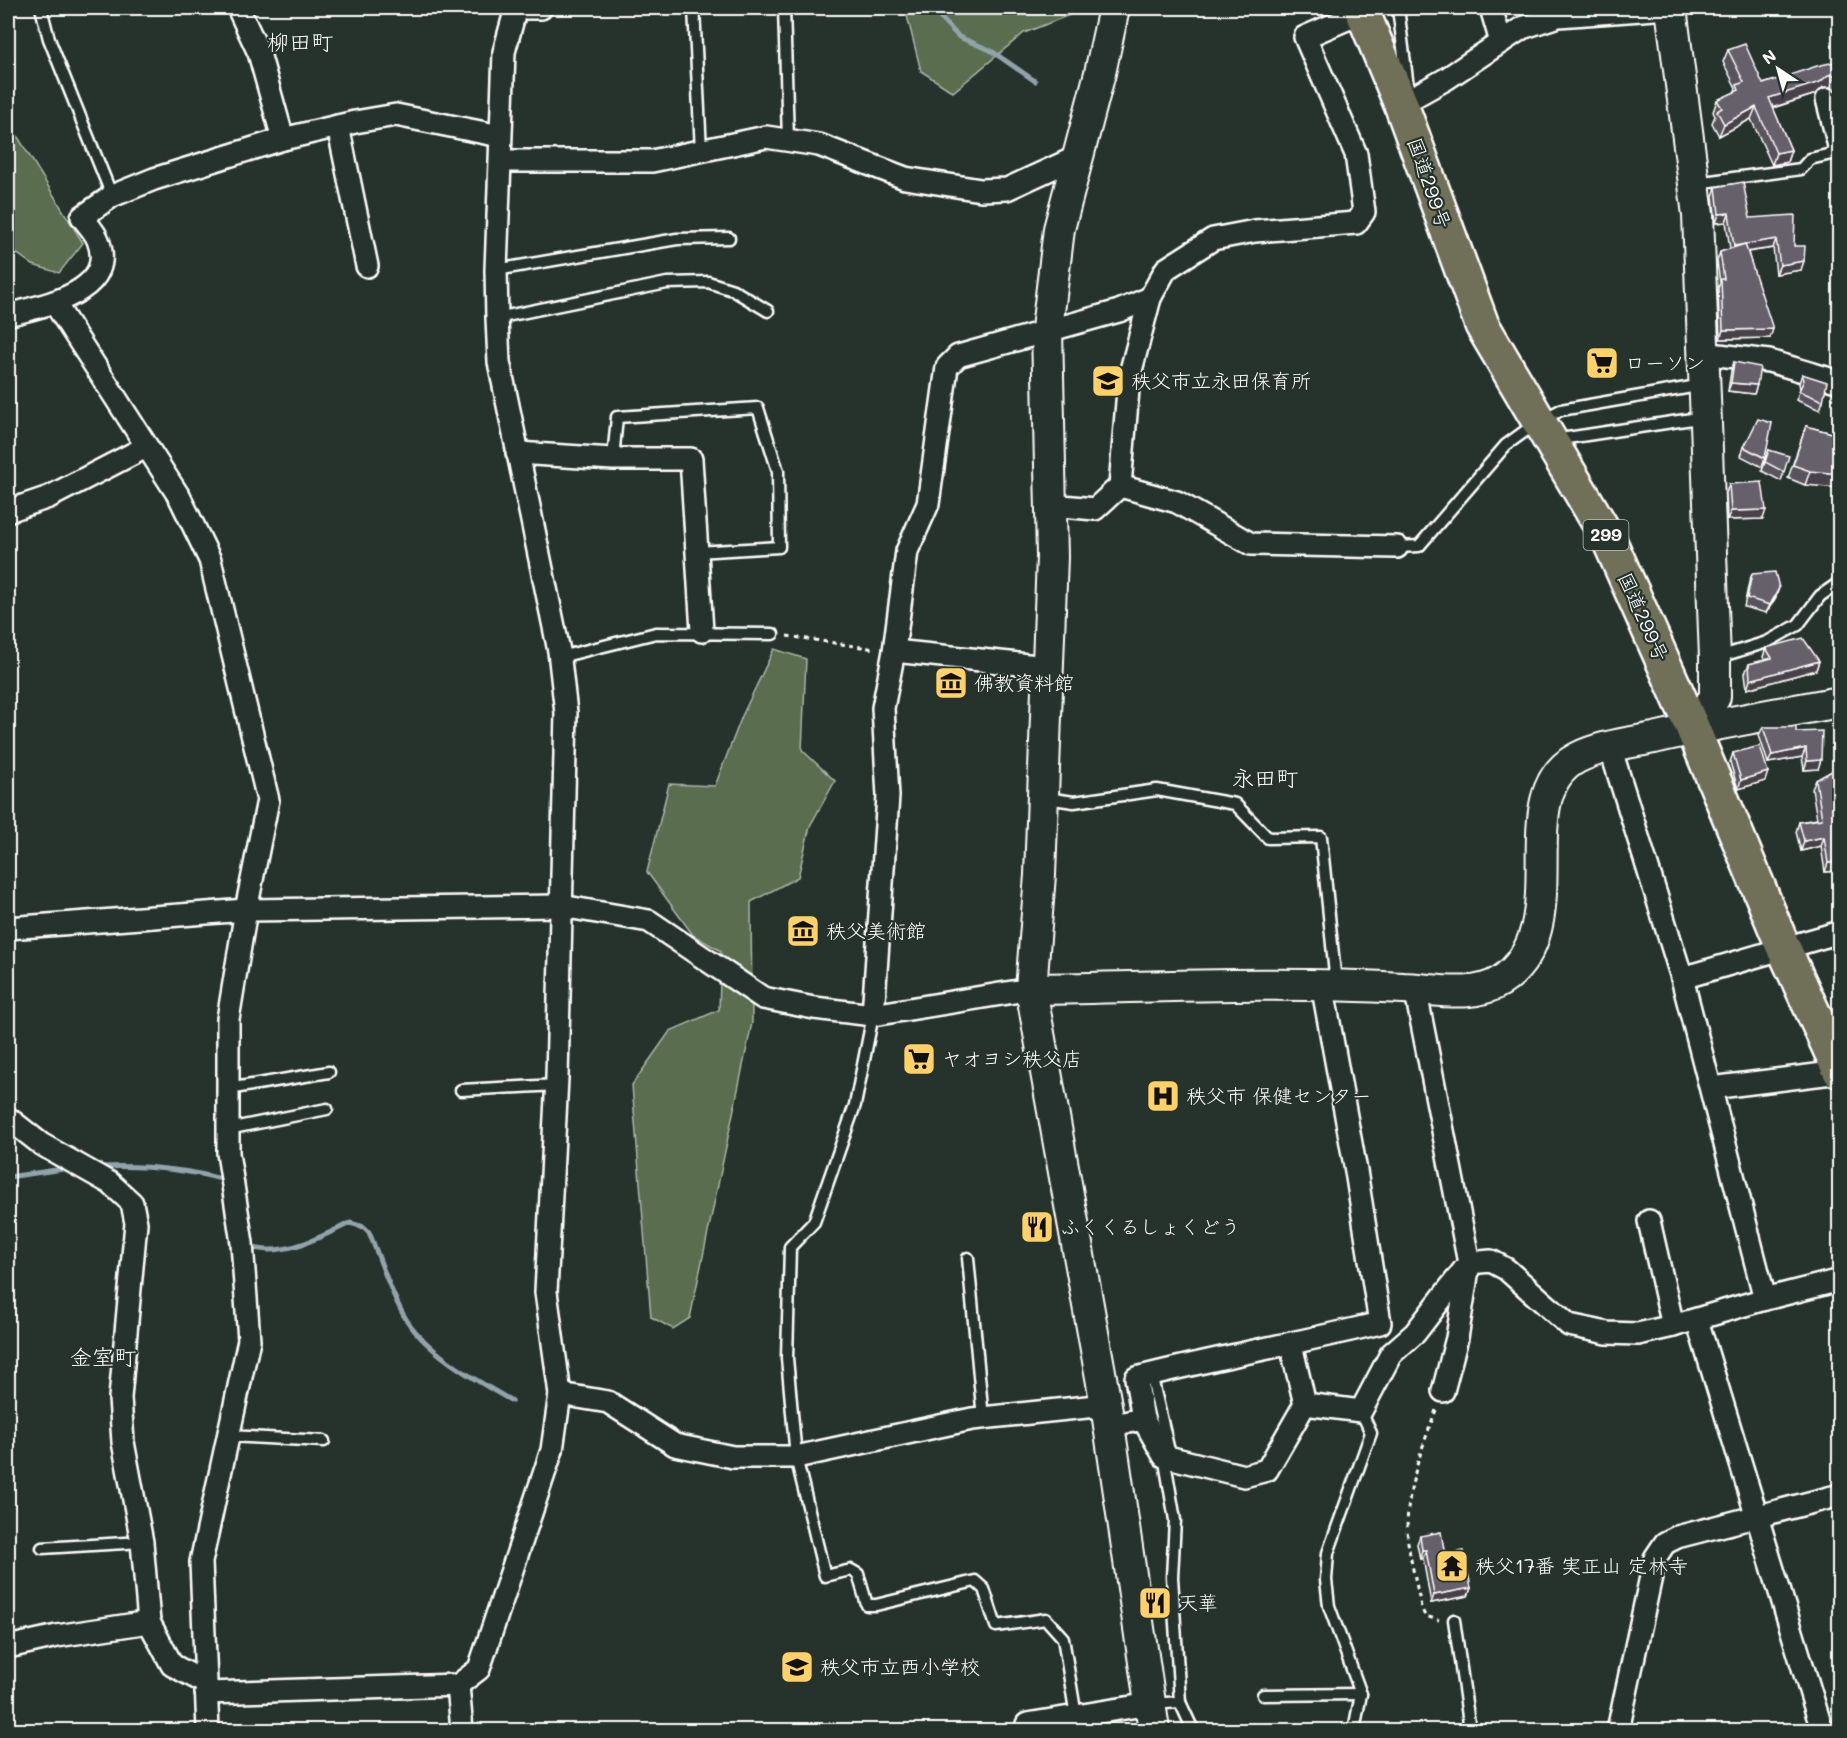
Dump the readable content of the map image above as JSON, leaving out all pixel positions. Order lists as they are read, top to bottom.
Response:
{
  "streets": {
    "highway": ["国道299号", "299"]
  },
  "districts": ["柳田町", "永田町", "金室町"],
  "places": {
    "supermarket": ["ローソン", "ヤオヨシ秩父店"],
    "school or university": ["秩父市立永田保育所", "秩父市立西小学校"],
    "museum": ["佛教資料館", "秩父美術館"],
    "hospital": ["秩父市 保健センター"],
    "restaurant": ["ふくくるしょくどう", "天華"],
    "temple": ["秩父17番 実正山 定林寺"]
  },
  "north": "top left"
}
